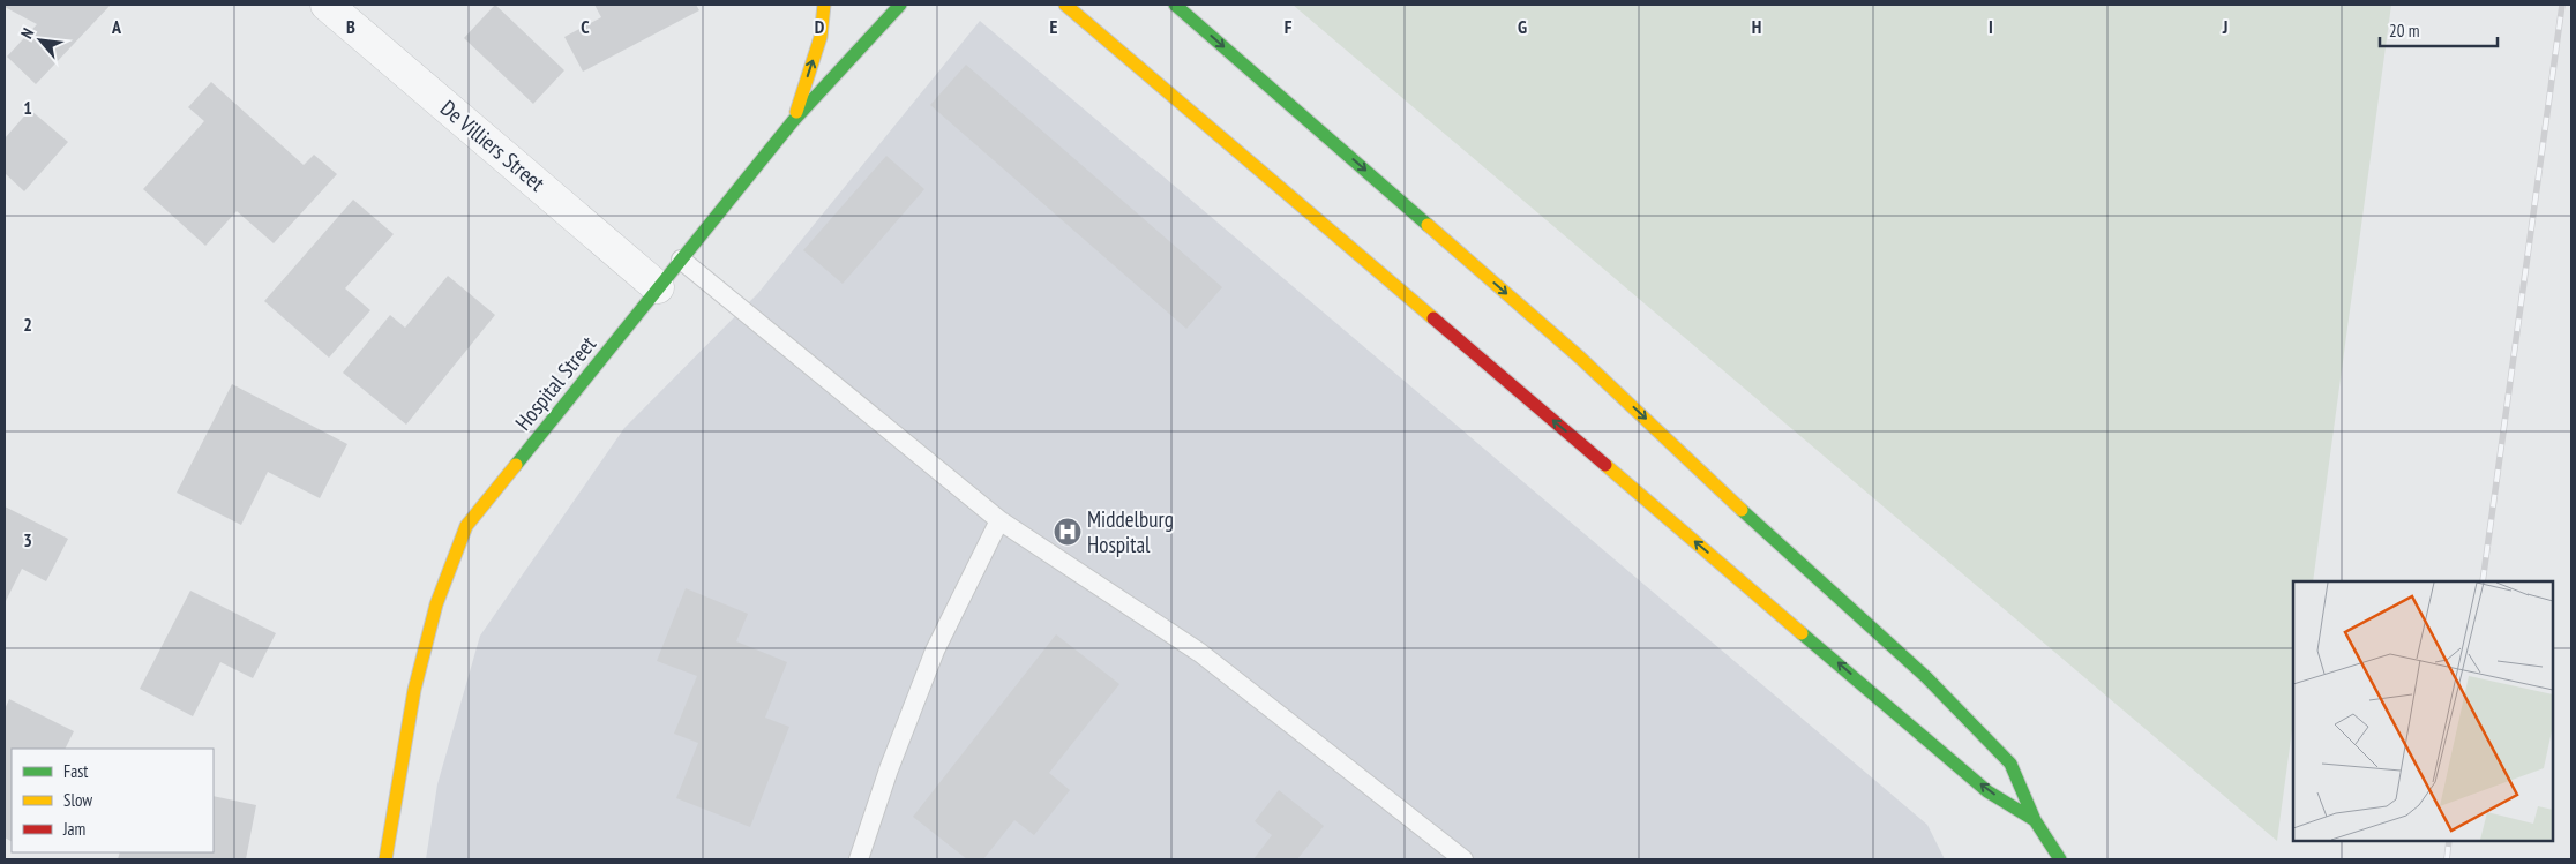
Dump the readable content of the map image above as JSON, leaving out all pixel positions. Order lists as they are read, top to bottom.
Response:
{
  "streets": {
    "main road": ["Hospital Street"],
    "street": ["De Villiers Street"]
  },
  "crossings": [
    ["De Villiers Street", "Hospital Street"]
  ],
  "places": {
    "hospital": ["Middelburg Hospital"]
  },
  "legend": ["Fast", "Slow", "Jam"],
  "scale_bar": "20 m",
  "north": "top left",
  "grid": {
    "columns": [
      "A",
      "B",
      "C",
      "D",
      "E",
      "F",
      "G",
      "H",
      "I",
      "J"
    ],
    "rows": ["1", "2", "3"]
  }
}
